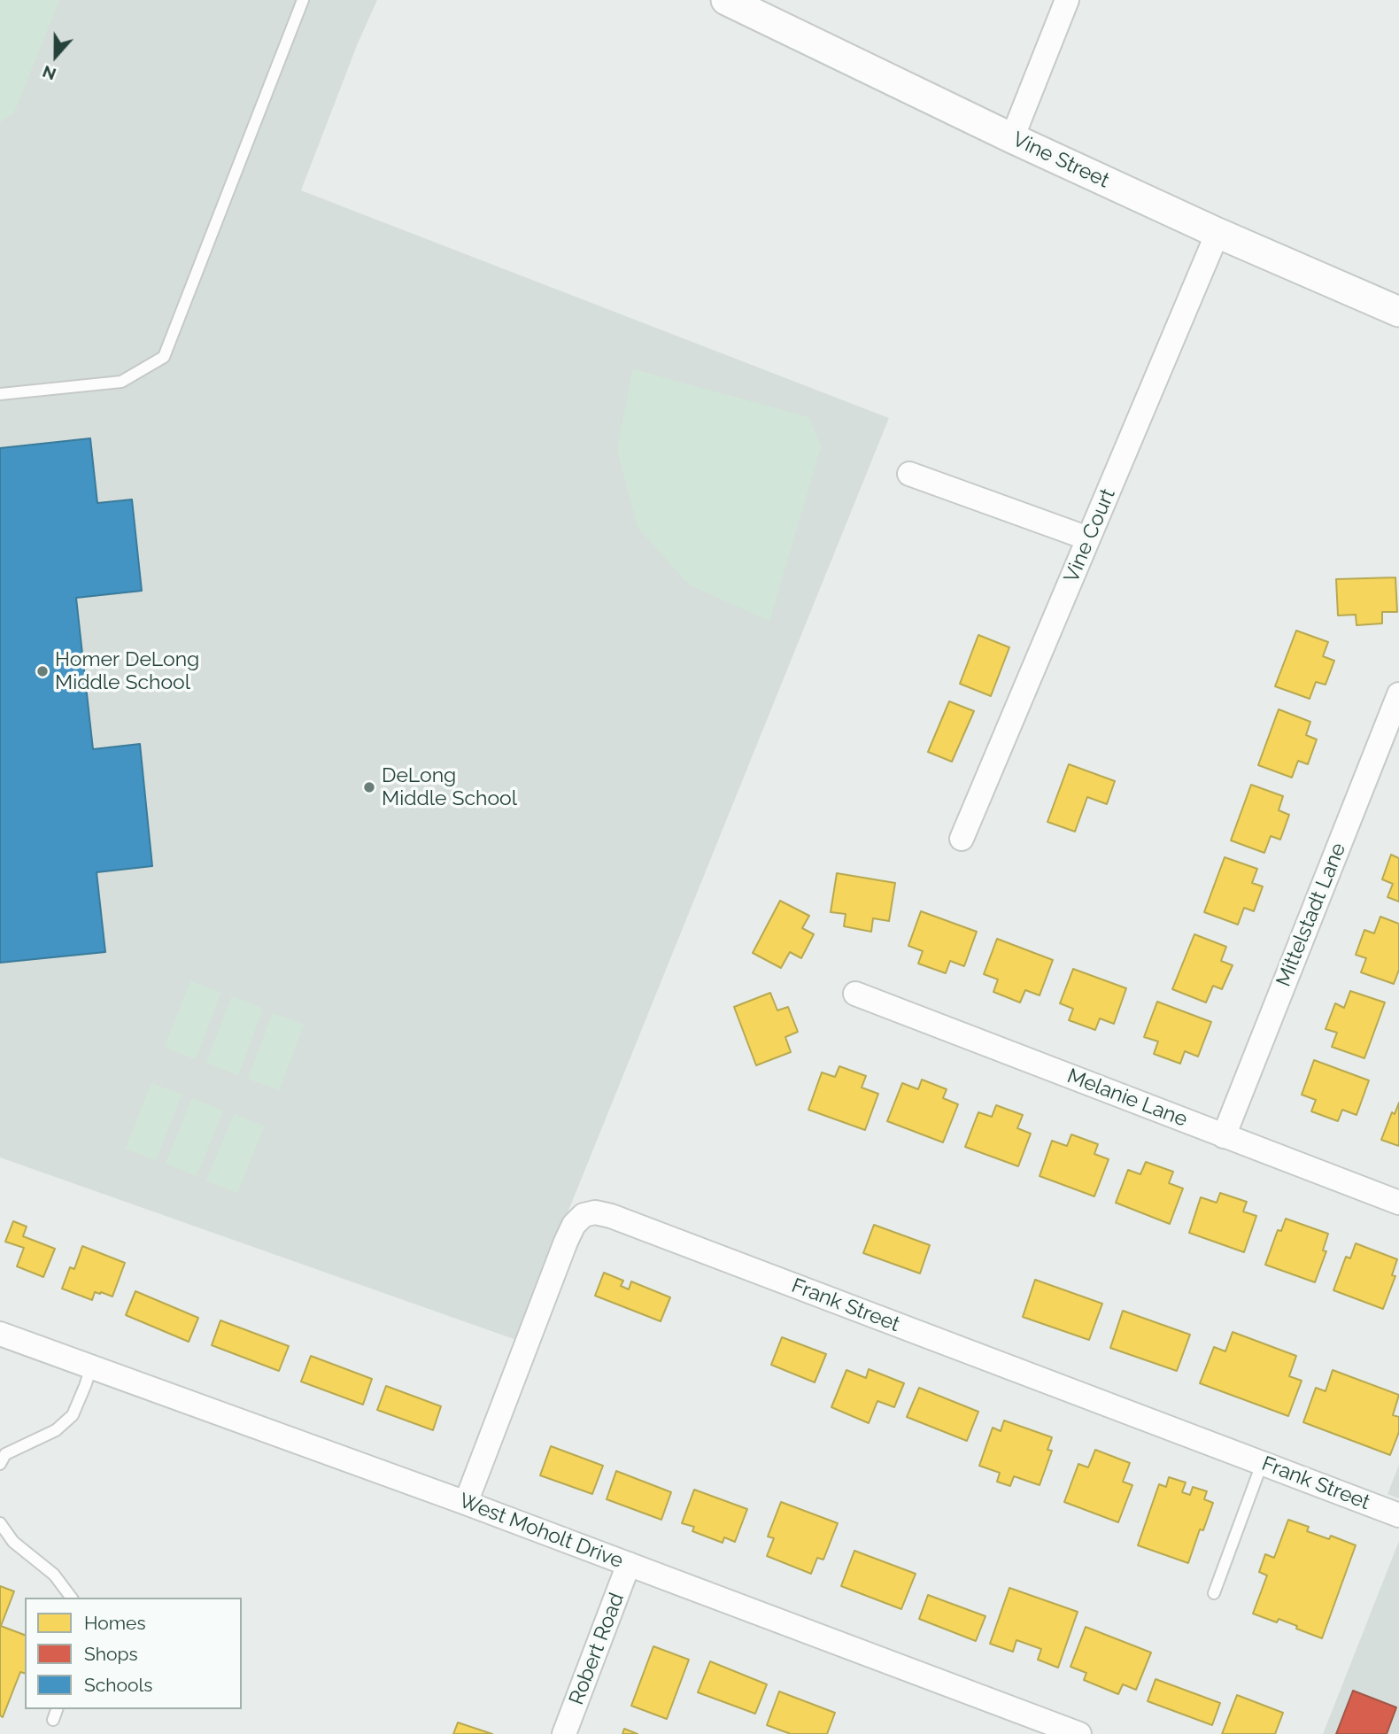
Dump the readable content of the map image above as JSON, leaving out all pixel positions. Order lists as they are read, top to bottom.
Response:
{
  "streets": {
    "street": [
      "Vine Street",
      "Vine Court",
      "Mittelstadt Lane",
      "Melanie Lane",
      "Frank Street",
      "West Moholt Drive",
      "Robert Road"
    ]
  },
  "crossings": [
    ["Vine Street", "Vine Court"],
    ["Mittelstadt Lane", "Melanie Lane"],
    ["Frank Street", "West Moholt Drive"],
    ["West Moholt Drive", "Robert Road"]
  ],
  "places": ["Homer DeLong Middle School", "DeLong Middle School"],
  "legend": ["Homes", "Shops", "Schools"],
  "north": "bottom"
}
